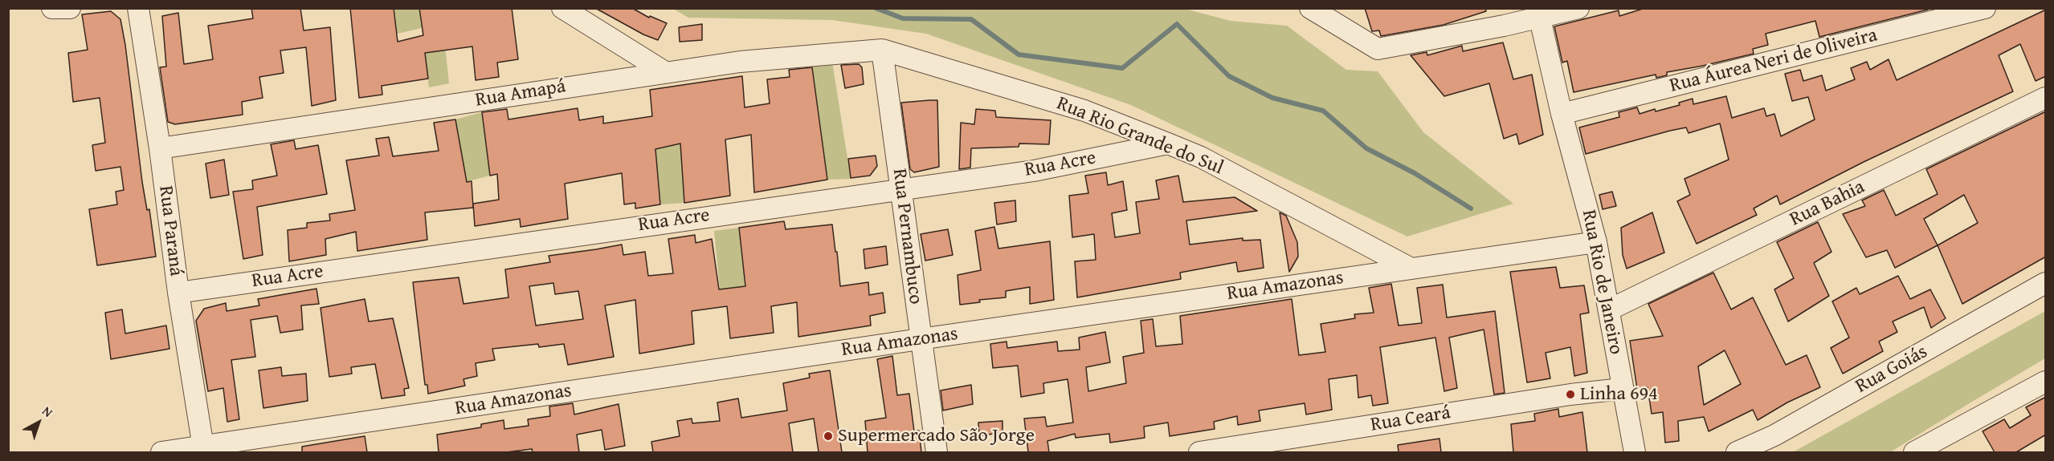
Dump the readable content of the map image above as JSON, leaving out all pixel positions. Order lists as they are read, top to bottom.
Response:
{
  "streets": {
    "street": [
      "Rua Áurea Neri de Oliveira",
      "Rua Amapá",
      "Rua Rio Grande do Sul",
      "Rua Acre",
      "Rua Bahia",
      "Rua Paraná",
      "Rua Pernambuco",
      "Rua Rio de Janeiro",
      "Rua Amazonas",
      "Rua Goiás",
      "Rua Ceará"
    ]
  },
  "crossings": [
    ["Rua Áurea Neri de Oliveira", "Rua Rio de Janeiro"],
    ["Rua Amapá", "Rua Rio Grande do Sul"],
    ["Rua Amapá", "Rua Paraná"],
    ["Rua Amapá", "Rua Pernambuco"],
    ["Rua Rio Grande do Sul", "Rua Acre"],
    ["Rua Rio Grande do Sul", "Rua Pernambuco"],
    ["Rua Rio Grande do Sul", "Rua Amazonas"],
    ["Rua Acre", "Rua Paraná"],
    ["Rua Acre", "Rua Pernambuco"],
    ["Rua Bahia", "Rua Rio de Janeiro"],
    ["Rua Paraná", "Rua Amazonas"],
    ["Rua Pernambuco", "Rua Amazonas"],
    ["Rua Rio de Janeiro", "Rua Amazonas"],
    ["Rua Rio de Janeiro", "Rua Ceará"]
  ],
  "places": ["Linha 694", "Supermercado São Jorge"],
  "north": "top right"
}
